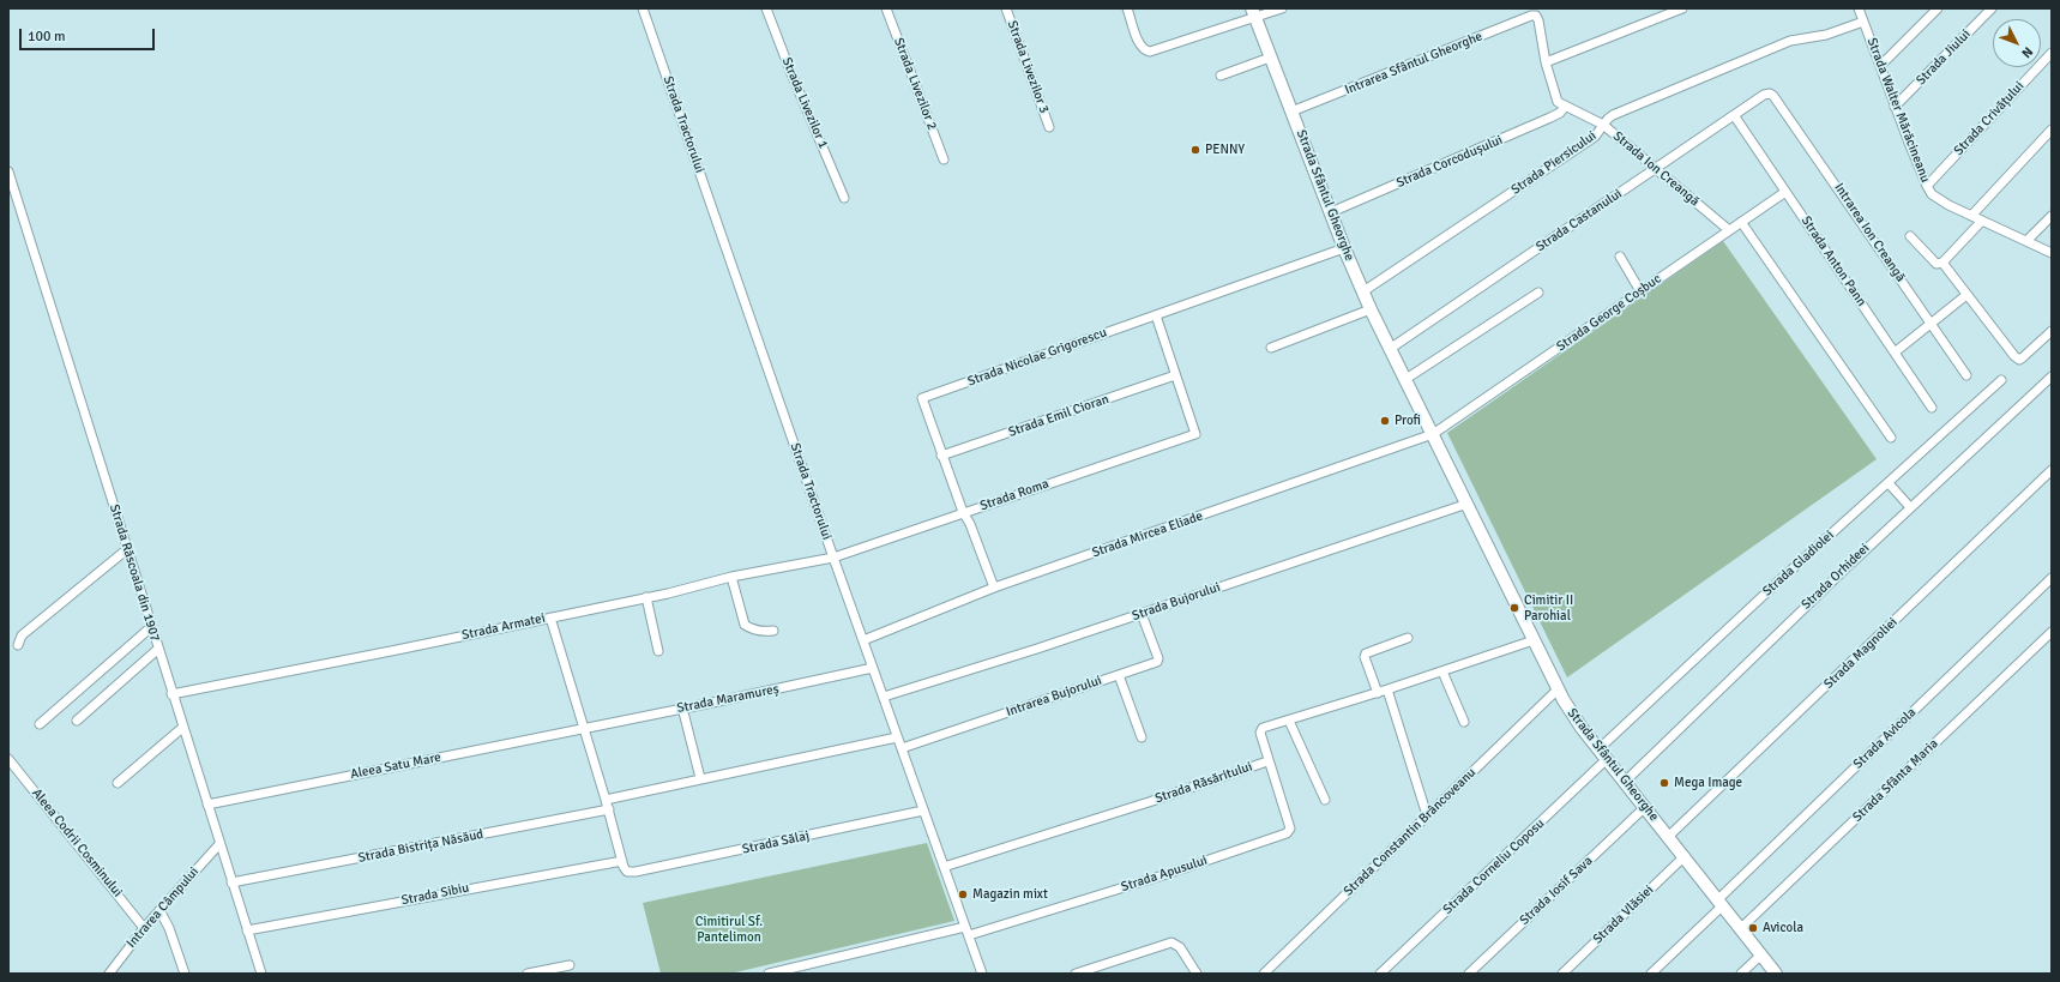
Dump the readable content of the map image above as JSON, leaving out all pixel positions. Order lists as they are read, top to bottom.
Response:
{
  "streets": {
    "street": [
      "Strada Jiului",
      "Intrarea Sfântul Gheorghe",
      "Strada Livezilor 3",
      "Strada Livezilor 2",
      "Strada Livezilor 1",
      "Strada Walter Mărăcineanu",
      "Strada Crivățului",
      "Strada Tractorului",
      "Strada Corcodușului",
      "Strada Piersicului",
      "Strada Ion Creangă",
      "Strada Sfântul Gheorghe",
      "Strada Castanului",
      "Intrarea Ion Creangă",
      "Strada Anton Pann",
      "Strada George Coșbuc",
      "Strada Nicolae Grigorescu",
      "Strada Emil Cioran",
      "Strada Roma",
      "Strada Mircea Eliade",
      "Strada Gladiolei",
      "Strada Răscoala din 1907",
      "Strada Orhideei",
      "Strada Bujorului",
      "Strada Armatei",
      "Strada Magnoliei",
      "Intrarea Bujorului",
      "Strada Maramureș",
      "Strada Avicola",
      "Aleea Satu Mare",
      "Strada Sfânta Maria",
      "Strada Răsăritului",
      "Strada Constantin Brâncoveanu",
      "Aleea Codrii Cosminului",
      "Strada Sălaj",
      "Strada Bistrița Năsăud",
      "Strada Corneliu Coposu",
      "Strada Apusului",
      "Strada Iosif Sava",
      "Strada Sibiu",
      "Intrarea Câmpului",
      "Strada Vlăsiei"
    ]
  },
  "crossings": [
    ["Strada Jiului", "Strada Walter Mărăcineanu"],
    ["Intrarea Sfântul Gheorghe", "Strada Sfântul Gheorghe"],
    ["Strada Walter Mărăcineanu", "Strada Crivățului"],
    ["Strada Walter Mărăcineanu", "Strada Piersicului"],
    ["Strada Tractorului", "Strada Roma"],
    ["Strada Tractorului", "Strada Mircea Eliade"],
    ["Strada Tractorului", "Strada Bujorului"],
    ["Strada Tractorului", "Strada Armatei"],
    ["Strada Tractorului", "Intrarea Bujorului"],
    ["Strada Tractorului", "Strada Maramureș"],
    ["Strada Tractorului", "Strada Răsăritului"],
    ["Strada Tractorului", "Strada Sălaj"],
    ["Strada Tractorului", "Strada Apusului"],
    ["Strada Corcodușului", "Strada Ion Creangă"],
    ["Strada Corcodușului", "Strada Sfântul Gheorghe"],
    ["Strada Piersicului", "Strada Ion Creangă"],
    ["Strada Piersicului", "Strada Sfântul Gheorghe"],
    ["Strada Ion Creangă", "Strada Castanului"],
    ["Strada Ion Creangă", "Strada George Coșbuc"],
    ["Strada Sfântul Gheorghe", "Strada Castanului"],
    ["Strada Sfântul Gheorghe", "Strada George Coșbuc"],
    ["Strada Sfântul Gheorghe", "Strada Nicolae Grigorescu"],
    ["Strada Sfântul Gheorghe", "Strada Mircea Eliade"],
    ["Strada Sfântul Gheorghe", "Strada Gladiolei"],
    ["Strada Sfântul Gheorghe", "Strada Orhideei"],
    ["Strada Sfântul Gheorghe", "Strada Bujorului"],
    ["Strada Sfântul Gheorghe", "Strada Magnoliei"],
    ["Strada Sfântul Gheorghe", "Strada Avicola"],
    ["Strada Sfântul Gheorghe", "Strada Sfânta Maria"],
    ["Strada Sfântul Gheorghe", "Strada Răsăritului"],
    ["Strada Sfântul Gheorghe", "Strada Constantin Brâncoveanu"],
    ["Strada Sfântul Gheorghe", "Strada Corneliu Coposu"],
    ["Strada Sfântul Gheorghe", "Strada Iosif Sava"],
    ["Strada Sfântul Gheorghe", "Strada Vlăsiei"],
    ["Strada Castanului", "Intrarea Ion Creangă"],
    ["Strada Castanului", "Strada Anton Pann"],
    ["Strada Anton Pann", "Strada George Coșbuc"],
    ["Strada George Coșbuc", "Strada Mircea Eliade"],
    ["Strada Nicolae Grigorescu", "Strada Emil Cioran"],
    ["Strada Nicolae Grigorescu", "Strada Roma"],
    ["Strada Nicolae Grigorescu", "Strada Mircea Eliade"],
    ["Strada Emil Cioran", "Strada Roma"],
    ["Strada Roma", "Strada Armatei"],
    ["Strada Răscoala din 1907", "Strada Armatei"],
    ["Strada Răscoala din 1907", "Aleea Satu Mare"],
    ["Strada Răscoala din 1907", "Strada Bistrița Năsăud"],
    ["Strada Răscoala din 1907", "Strada Sibiu"],
    ["Strada Răscoala din 1907", "Intrarea Câmpului"],
    ["Strada Bujorului", "Intrarea Bujorului"],
    ["Strada Maramureș", "Aleea Satu Mare"],
    ["Strada Răsăritului", "Strada Apusului"],
    ["Aleea Codrii Cosminului", "Intrarea Câmpului"],
    ["Strada Sălaj", "Strada Sibiu"]
  ],
  "parks": ["Cimitirul Sf. Pantelimon"],
  "places": [
    "PENNY",
    "Profi",
    "Cimitir II Parohial",
    "Mega Image",
    "Magazin mixt",
    "Avicola"
  ],
  "scale_bar": "100 m",
  "north": "bottom right"
}
